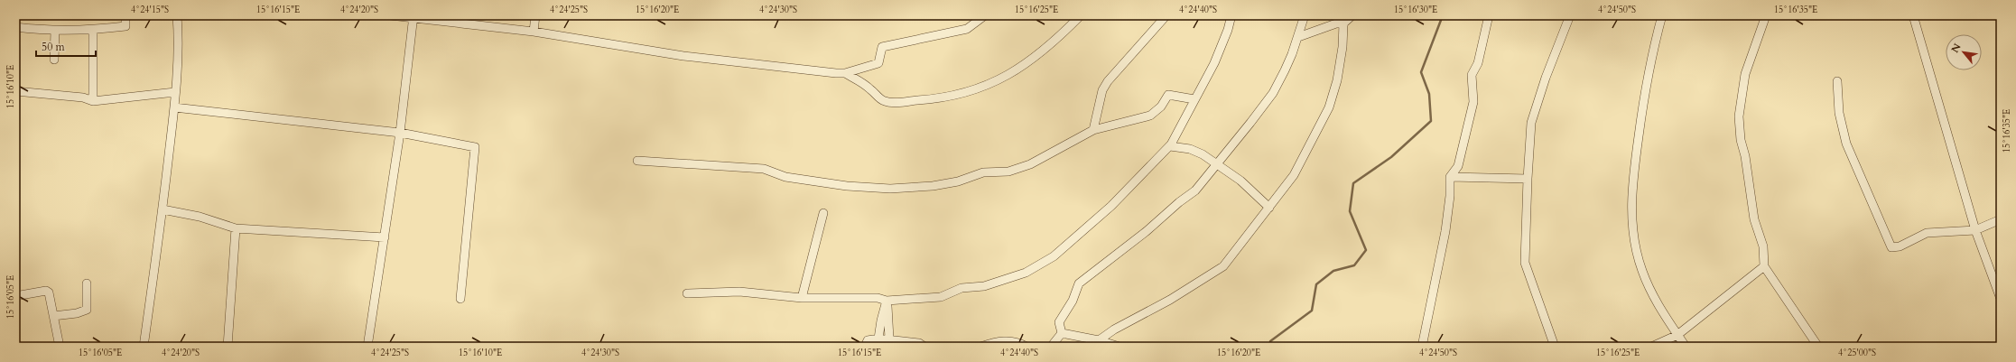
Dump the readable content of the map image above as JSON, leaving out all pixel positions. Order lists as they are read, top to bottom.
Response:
{
  "scale_bar": "50 m",
  "north": "top left",
  "coordinates": [
    "4°24'15\"S",
    "15°16'15\"E",
    "4°24'20\"S",
    "4°24'25\"S",
    "15°16'20\"E",
    "4°24'30\"S",
    "15°16'25\"E",
    "4°24'40\"S",
    "15°16'30\"E",
    "4°24'50\"S",
    "15°16'35\"E",
    "15°16'10\"E",
    "15°16'05\"E",
    "4°25'00\"S"
  ]
}
